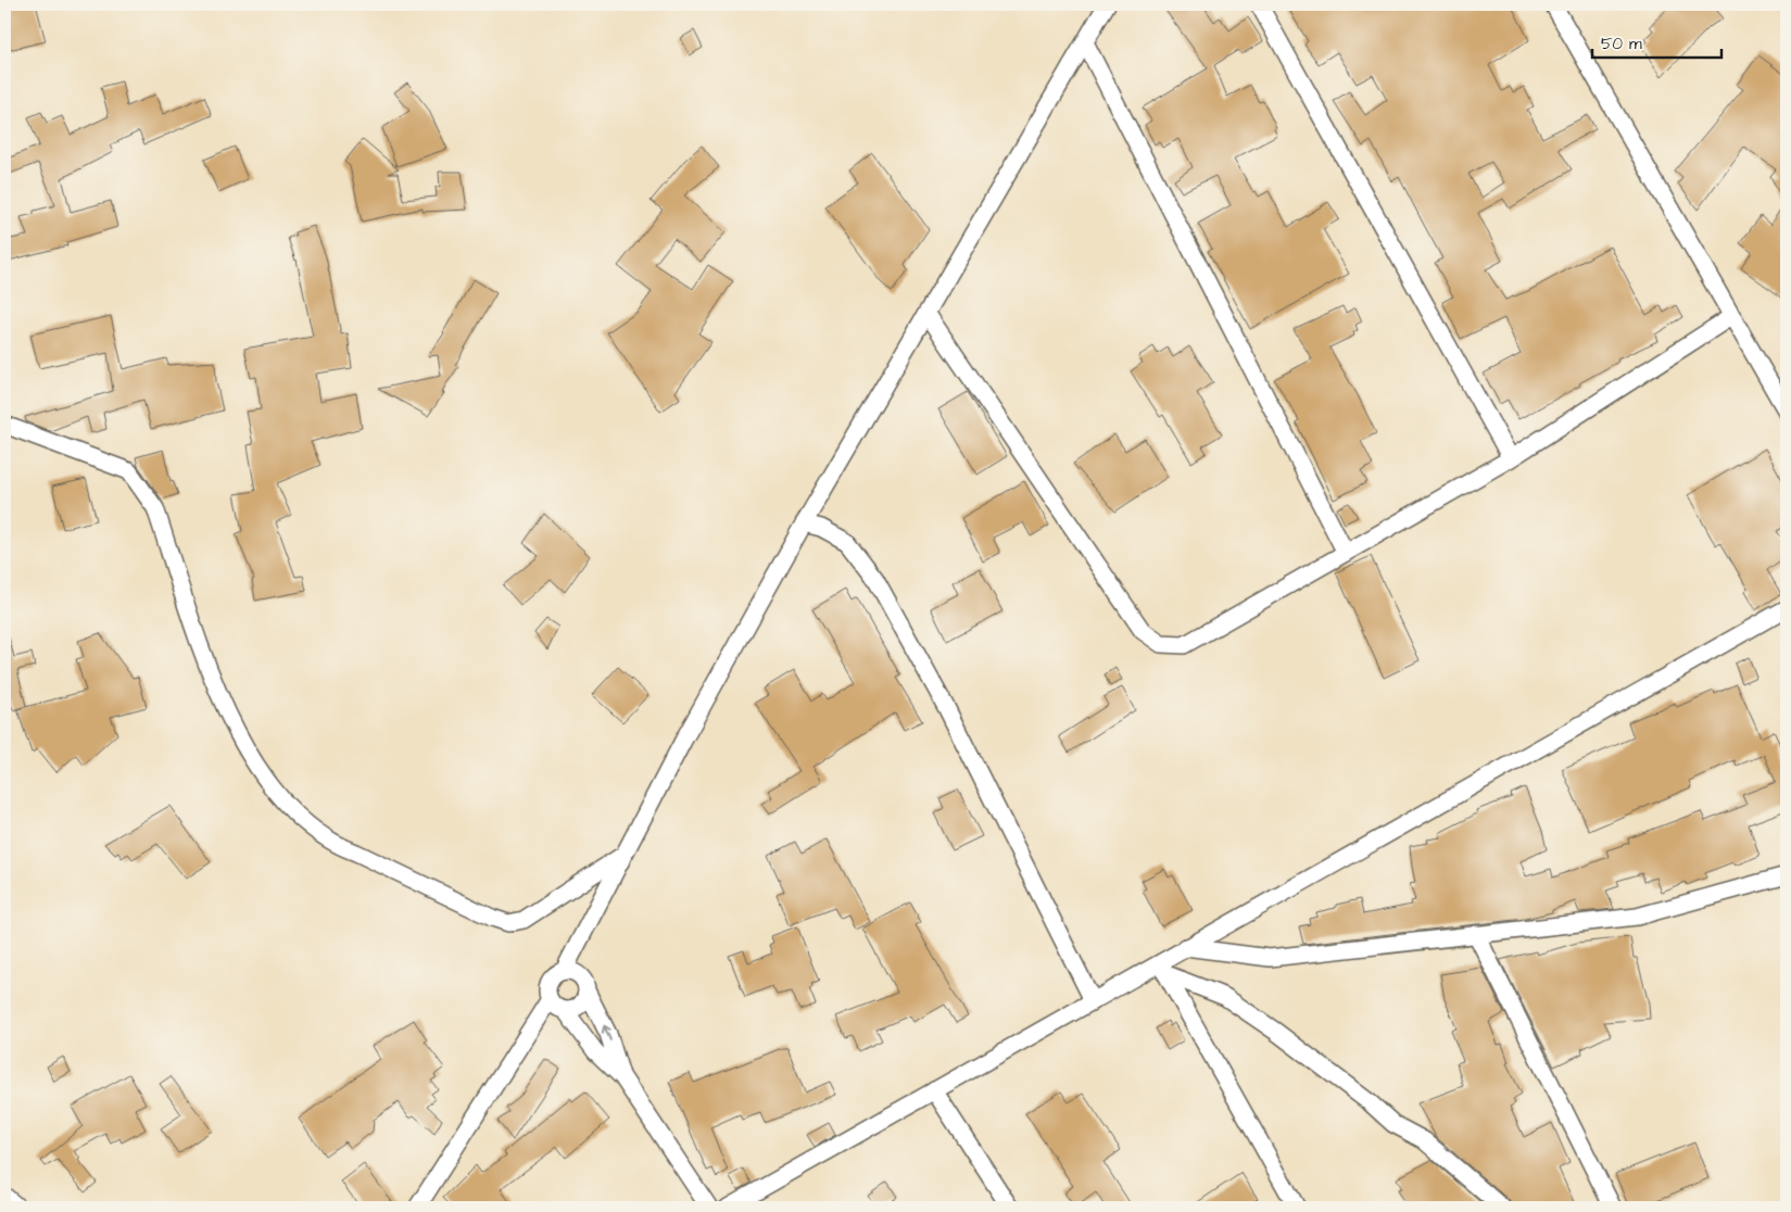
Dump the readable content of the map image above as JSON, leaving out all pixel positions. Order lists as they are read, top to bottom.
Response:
{
  "scale_bar": "50 m"
}
